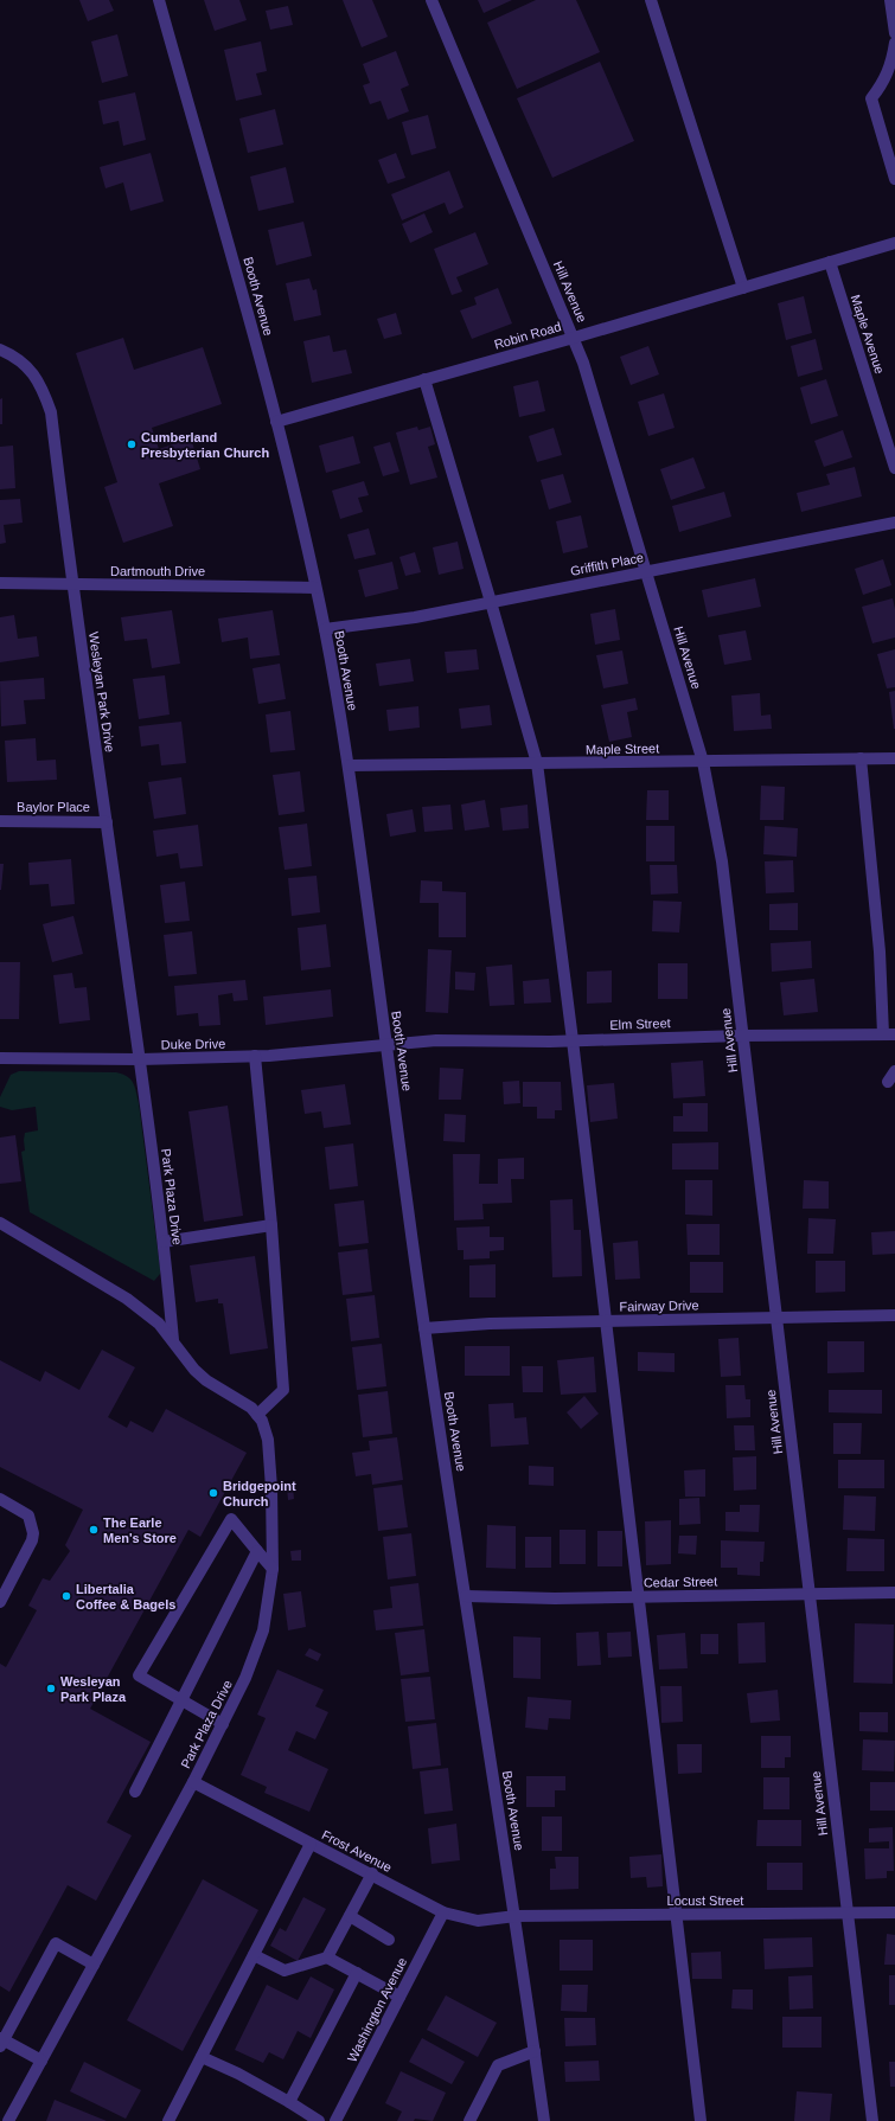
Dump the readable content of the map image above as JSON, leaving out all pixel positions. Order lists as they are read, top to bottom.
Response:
{
  "streets": {
    "street": [
      "Hill Avenue",
      "Booth Avenue",
      "Maple Avenue",
      "Robin Road",
      "Griffith Place",
      "Dartmouth Drive",
      "Wesleyan Park Drive",
      "Maple Street",
      "Baylor Place",
      "Elm Street",
      "Duke Drive",
      "Park Plaza Drive",
      "Fairway Drive",
      "Cedar Street",
      "Frost Avenue",
      "Locust Street",
      "Washington Avenue"
    ]
  },
  "crossings": [
    ["Hill Avenue", "Robin Road"],
    ["Hill Avenue", "Griffith Place"],
    ["Hill Avenue", "Maple Street"],
    ["Hill Avenue", "Elm Street"],
    ["Hill Avenue", "Fairway Drive"],
    ["Hill Avenue", "Cedar Street"],
    ["Hill Avenue", "Locust Street"],
    ["Booth Avenue", "Robin Road"],
    ["Booth Avenue", "Griffith Place"],
    ["Booth Avenue", "Dartmouth Drive"],
    ["Booth Avenue", "Maple Street"],
    ["Booth Avenue", "Elm Street"],
    ["Booth Avenue", "Duke Drive"],
    ["Booth Avenue", "Fairway Drive"],
    ["Booth Avenue", "Cedar Street"],
    ["Booth Avenue", "Frost Avenue"],
    ["Booth Avenue", "Locust Street"],
    ["Maple Avenue", "Robin Road"],
    ["Dartmouth Drive", "Wesleyan Park Drive"],
    ["Wesleyan Park Drive", "Baylor Place"],
    ["Wesleyan Park Drive", "Duke Drive"],
    ["Wesleyan Park Drive", "Park Plaza Drive"],
    ["Elm Street", "Duke Drive"],
    ["Duke Drive", "Park Plaza Drive"],
    ["Park Plaza Drive", "Frost Avenue"],
    ["Frost Avenue", "Locust Street"],
    ["Frost Avenue", "Washington Avenue"]
  ],
  "places": [
    "Cumberland Presbyterian Church",
    "Bridgepoint Church",
    "The Earle Men's Store",
    "Libertalia Coffee & Bagels",
    "Wesleyan Park Plaza"
  ]
}
